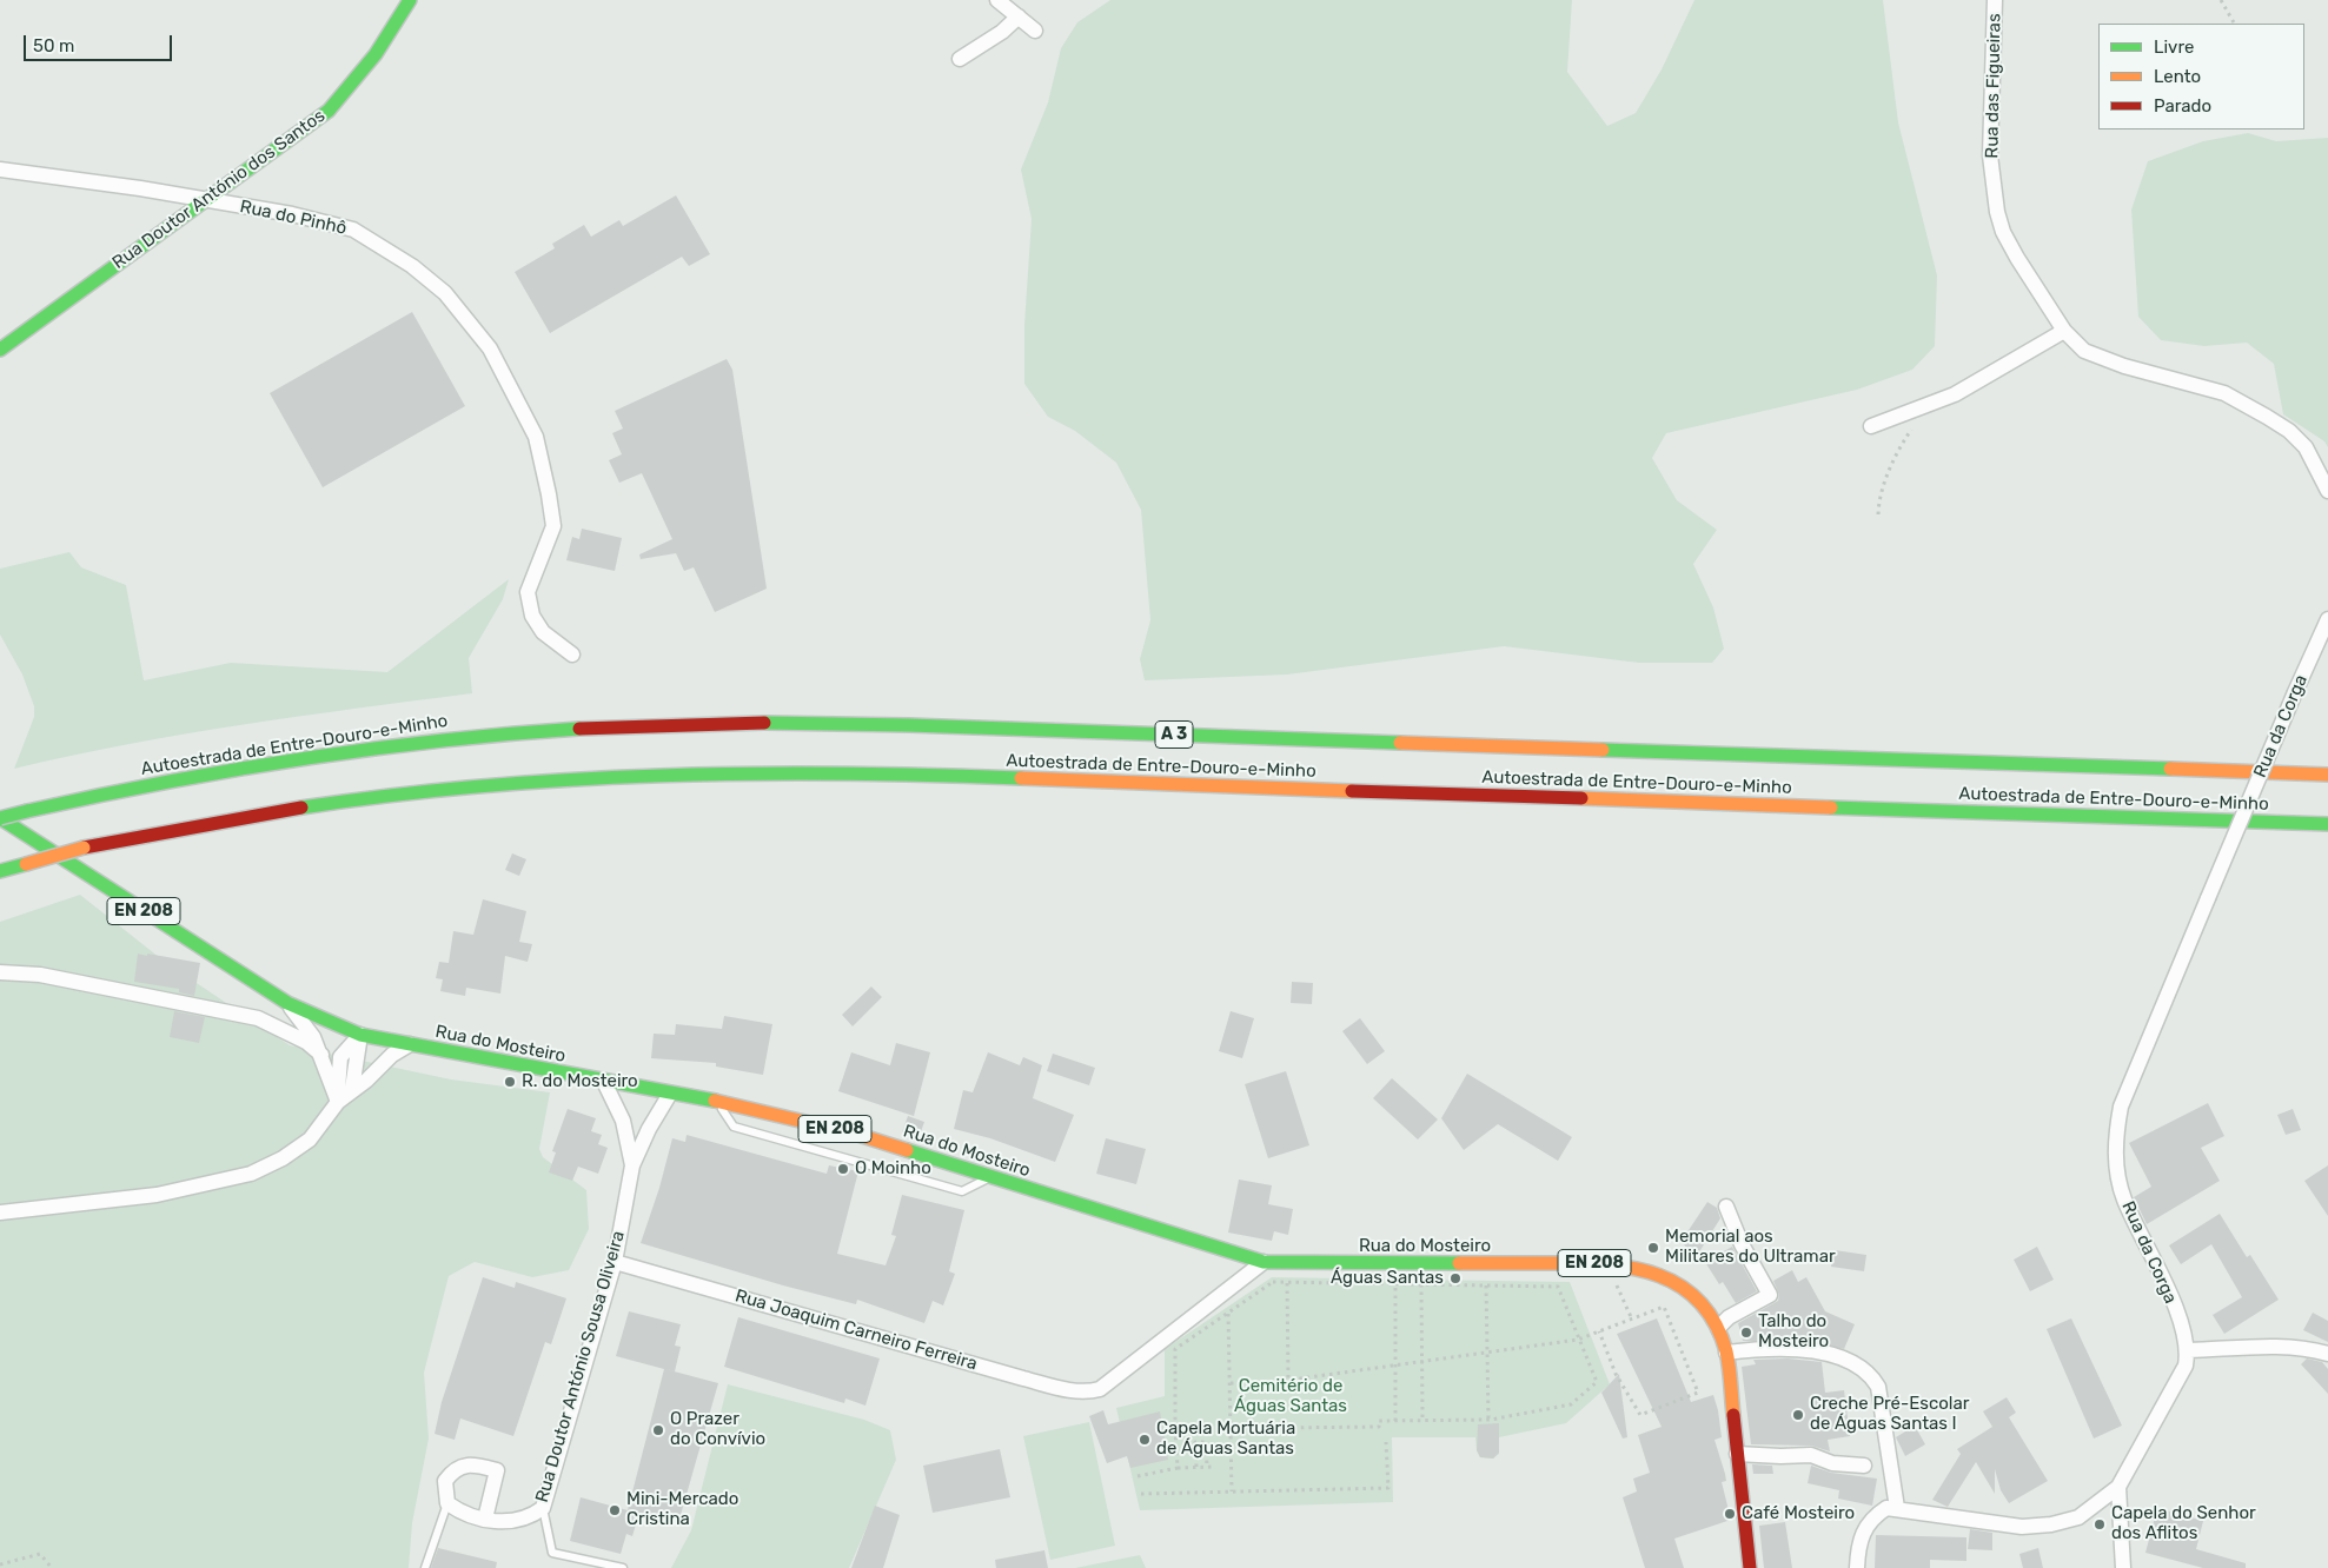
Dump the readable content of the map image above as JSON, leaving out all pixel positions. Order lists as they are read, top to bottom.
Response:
{
  "streets": {
    "main road": [
      "Rua Doutor António dos Santos",
      "A 3",
      "Autoestrada de Entre-Douro-e-Minho",
      "EN 208",
      "Rua do Mosteiro"
    ],
    "street": [
      "Rua das Figueiras",
      "Rua do Pinhô",
      "Rua da Corga",
      "Rua Joaquim Carneiro Ferreira",
      "Rua Doutor António Sousa Oliveira"
    ]
  },
  "crossings": [
    ["Rua Doutor António dos Santos", "Rua do Pinhô"],
    ["Autoestrada de Entre-Douro-e-Minho", "Rua do Mosteiro"],
    ["Rua do Mosteiro", "Rua Joaquim Carneiro Ferreira"],
    ["Rua do Mosteiro", "Rua Doutor António Sousa Oliveira"],
    ["Rua Joaquim Carneiro Ferreira", "Rua Doutor António Sousa Oliveira"]
  ],
  "parks": ["Cemitério de Águas Santas"],
  "places": [
    "R. do Mosteiro",
    "O Moinho",
    "Memorial aos Militares do Ultramar",
    "Águas Santas",
    "Talho do Mosteiro",
    "Creche Pré-Escolar de Águas Santas I",
    "O Prazer do Convívio",
    "Capela Mortuária de Águas Santas",
    "Mini-Mercado Cristina",
    "Café Mosteiro",
    "Capela do Senhor dos Aflitos"
  ],
  "legend": ["Livre", "Lento", "Parado"],
  "scale_bar": "50 m"
}
